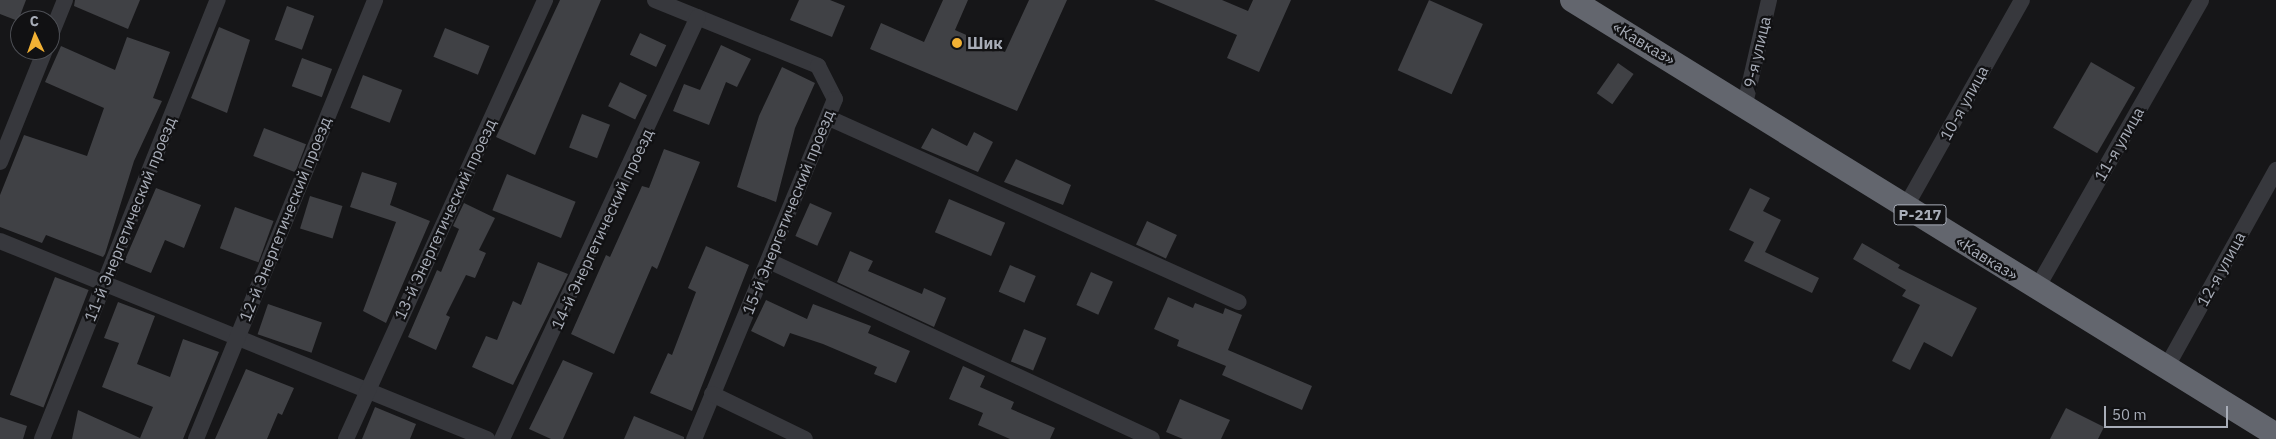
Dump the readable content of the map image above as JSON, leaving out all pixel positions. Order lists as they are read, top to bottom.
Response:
{
  "streets": {
    "highway": ["«Кавказ»", "Р-217"],
    "street": [
      "9-я улица",
      "10-я улица",
      "11-я улица",
      "15-й Энергетический проезд",
      "11-й Энергетический проезд",
      "12-й Энергетический проезд",
      "13-й Энергетический проезд",
      "14-й Энергетический проезд",
      "12-я улица"
    ]
  },
  "crossings": [
    ["«Кавказ»", "9-я улица"],
    ["«Кавказ»", "10-я улица"],
    ["«Кавказ»", "11-я улица"],
    ["«Кавказ»", "12-я улица"],
    ["15-й Энергетический проезд", "14-й Энергетический проезд"]
  ],
  "places": ["Шик"],
  "scale_bar": "50 m",
  "north": "top"
}
